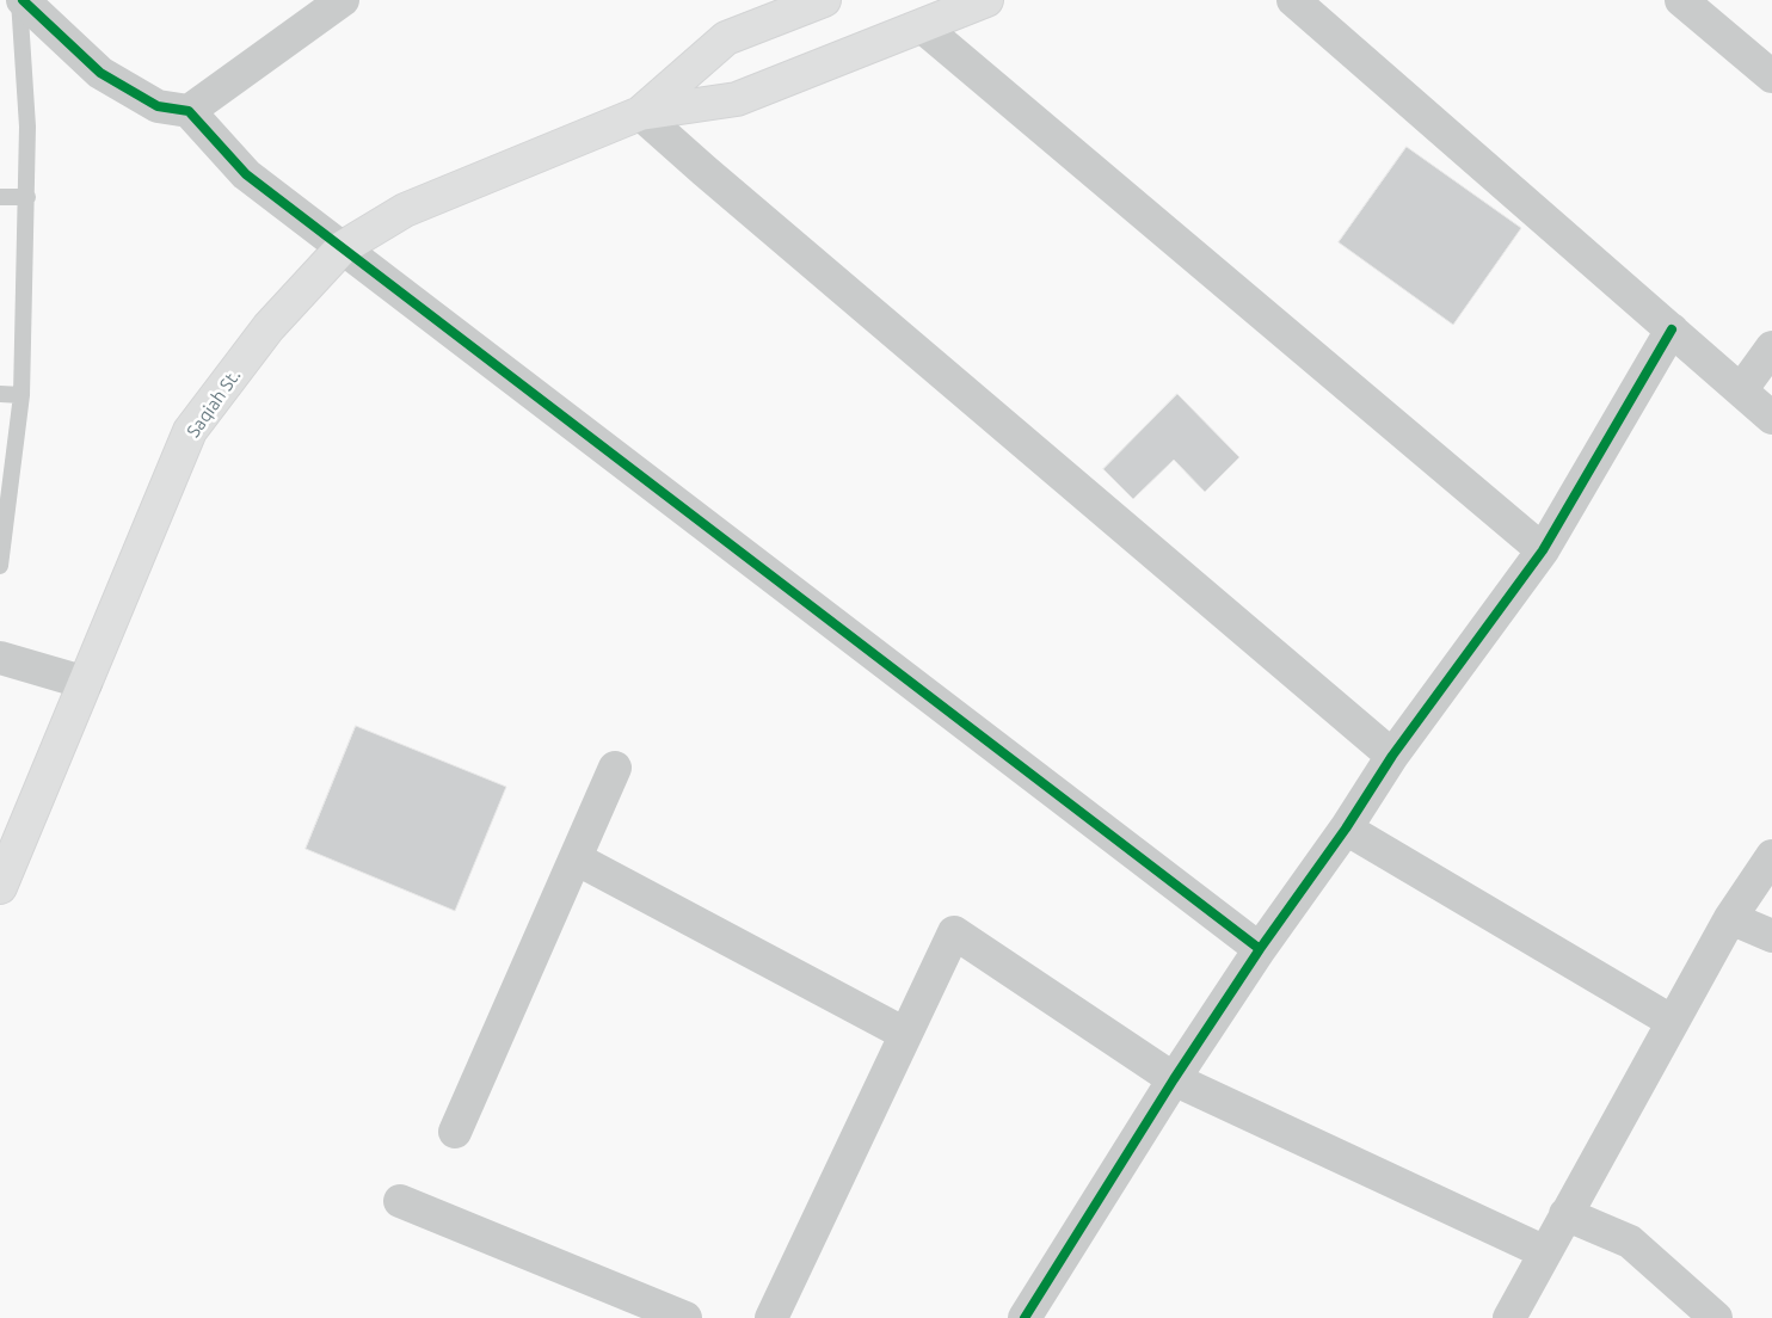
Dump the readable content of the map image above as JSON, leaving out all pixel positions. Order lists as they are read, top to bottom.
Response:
{
  "streets": {
    "main road": ["Saqiah St."]
  }
}
